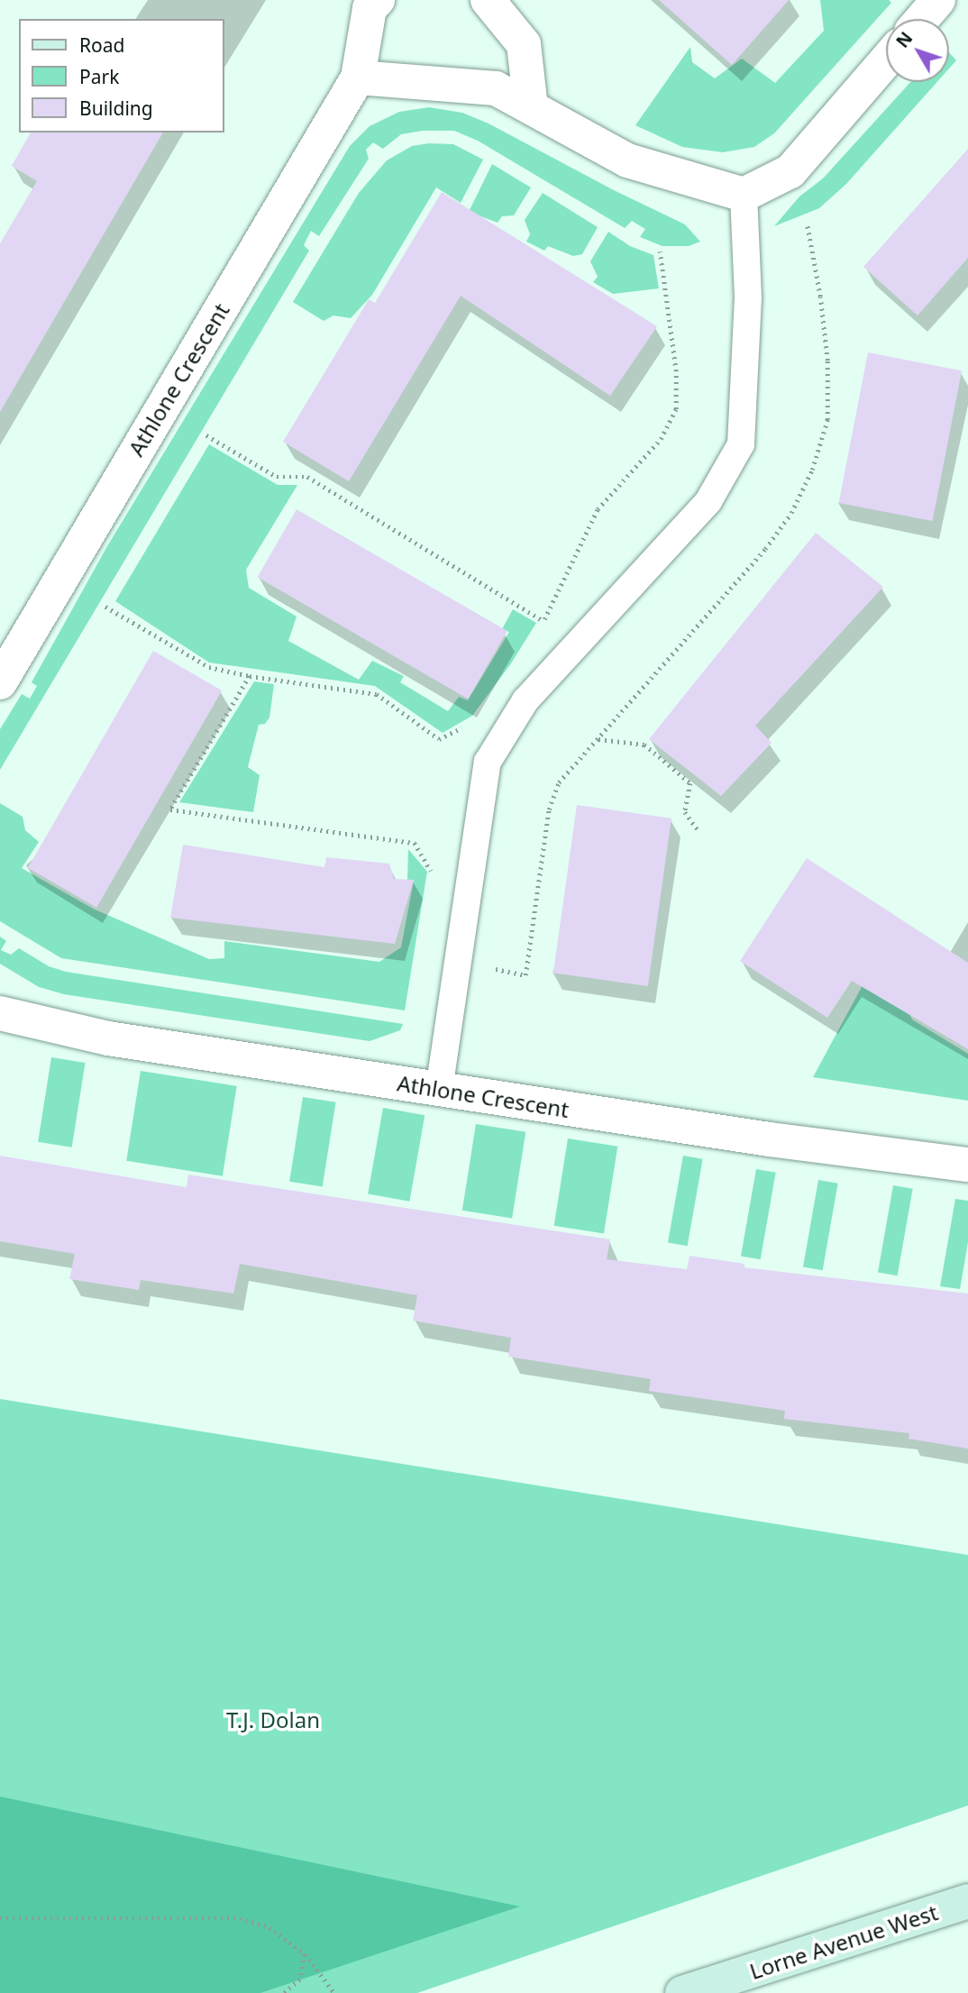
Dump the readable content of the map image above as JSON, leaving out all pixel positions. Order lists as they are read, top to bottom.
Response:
{
  "streets": {
    "main road": ["Lorne Avenue West"],
    "street": ["Athlone Crescent"]
  },
  "parks": ["T.J. Dolan"],
  "legend": ["Road", "Park", "Building"],
  "north": "top left"
}
